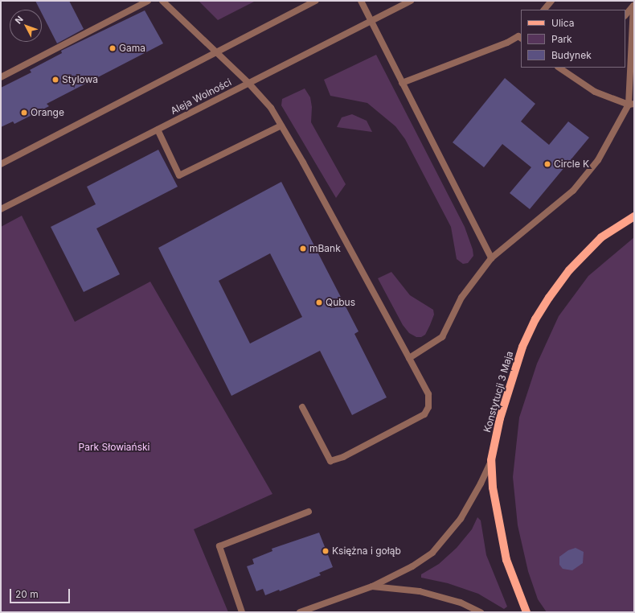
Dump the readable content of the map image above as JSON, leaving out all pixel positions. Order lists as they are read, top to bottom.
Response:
{
  "streets": {
    "main road": ["Konstytucji 3 Maja"],
    "street": ["Aleja Wolności"]
  },
  "parks": ["Park Słowiański"],
  "places": [
    "Gama",
    "Stylowa",
    "Orange",
    "Circle K",
    "mBank",
    "Qubus",
    "Księżna i gołąb"
  ],
  "legend": ["Ulica", "Park", "Budynek"],
  "scale_bar": "20 m",
  "north": "top left"
}
